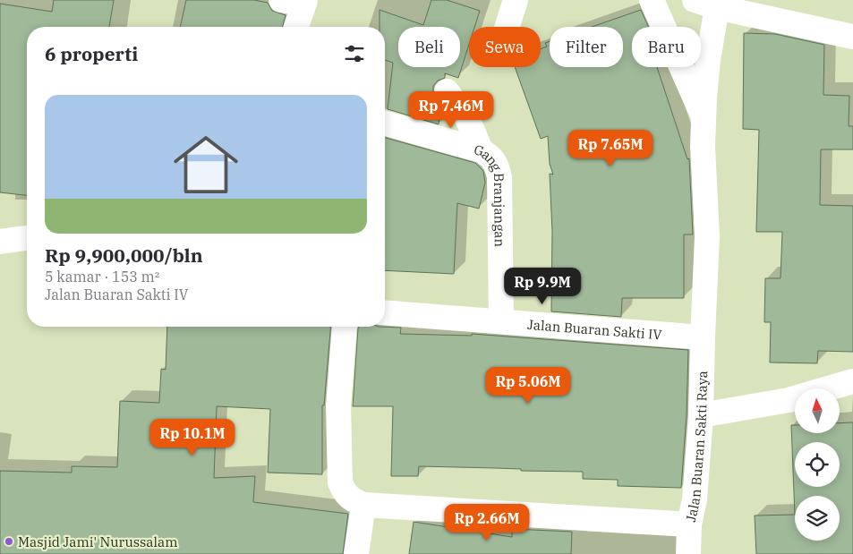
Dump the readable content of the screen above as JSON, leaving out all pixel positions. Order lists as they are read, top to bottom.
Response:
{
  "streets": {
    "street": ["Gang Branjangan", "Jalan Buaran Sakti IV", "Jalan Buaran Sakti Raya"]
  },
  "crossings": [
    ["Gang Branjangan", "Jalan Buaran Sakti IV"],
    ["Jalan Buaran Sakti IV", "Jalan Buaran Sakti Raya"]
  ],
  "places": ["Masjid Jami' Nurussalam"],
  "north": "top",
  "page": {
    "chip": [
      "Beli",
      "Sewa",
      "Filter",
      "Baru"
    ],
    "heading": "6 properti",
    "list": [
      {
        "name": "Rp 9,900,000/bln",
        "note": "5 kamar · 153 m² · Jalan Buaran Sakti IV"
      }
    ],
    "price": [
      "Rp 7.46M",
      "Rp 7.65M",
      "Rp 9.9M",
      "Rp 5.06M",
      "Rp 10.1M",
      "Rp 2.66M"
    ]
  }
}
